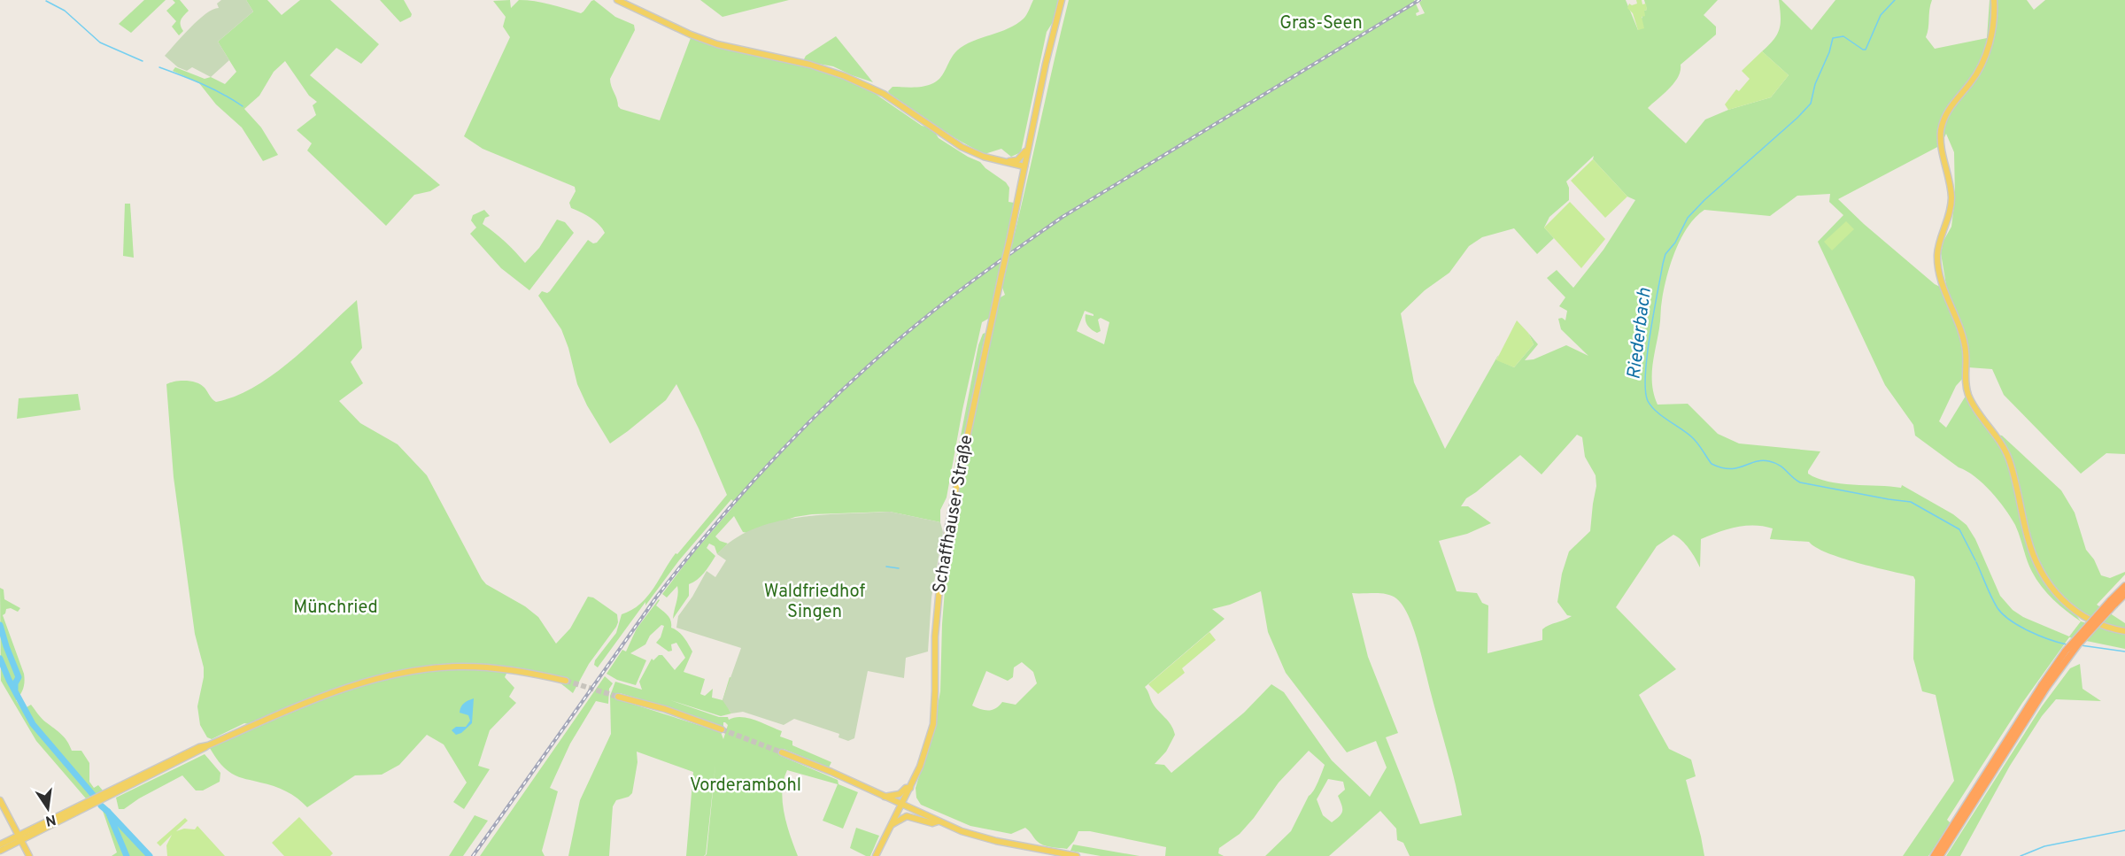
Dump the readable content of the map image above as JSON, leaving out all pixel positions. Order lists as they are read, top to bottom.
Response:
{
  "streets": {
    "main road": ["Schaffhauser Straße"]
  },
  "water": ["Riederbach"],
  "parks": [
    "Gras-Seen",
    "Waldfriedhof Singen",
    "Münchried",
    "Vorderambohl"
  ],
  "north": "bottom"
}
